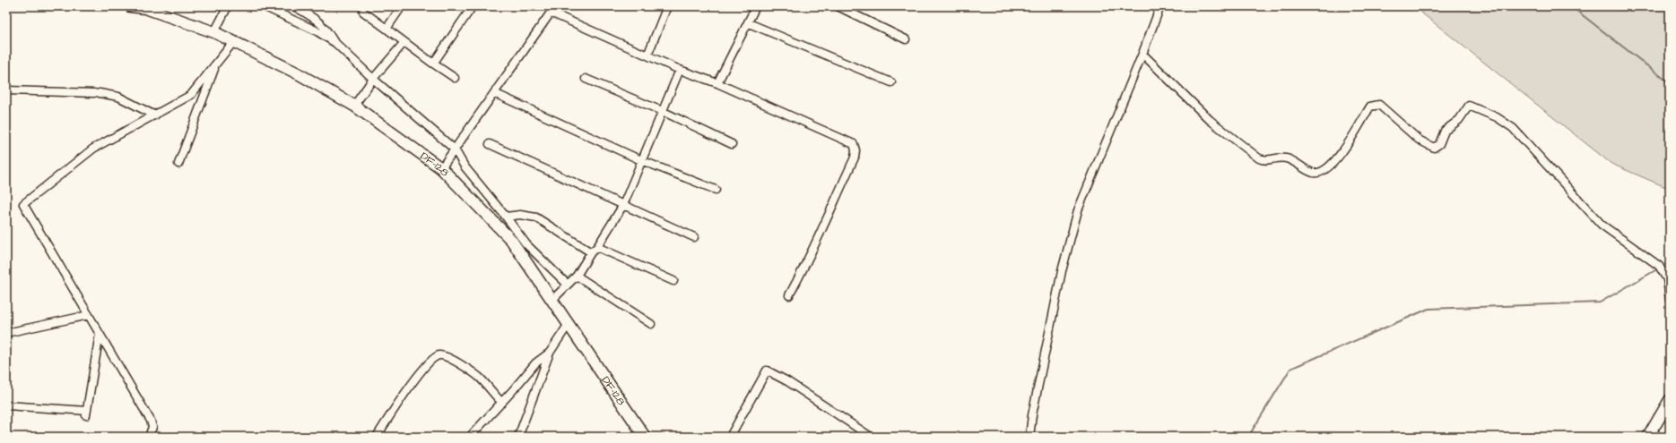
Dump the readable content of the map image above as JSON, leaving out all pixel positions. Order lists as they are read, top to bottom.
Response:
{
  "streets": {
    "main road": ["DF-128"]
  }
}
